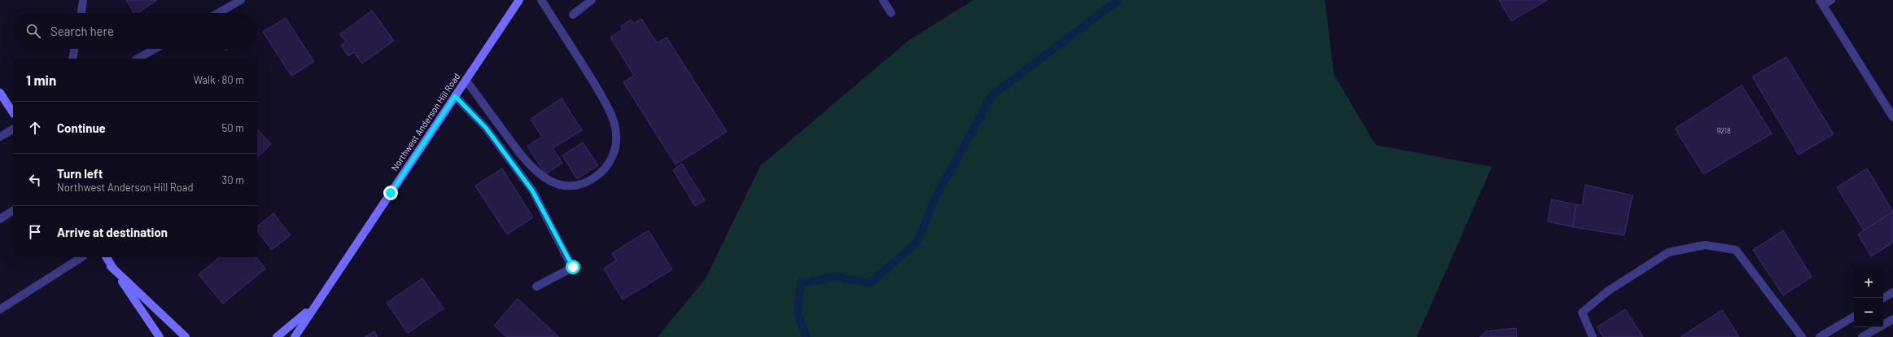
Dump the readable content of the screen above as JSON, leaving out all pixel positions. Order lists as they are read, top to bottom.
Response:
{
  "streets": {
    "main road": ["Northwest Anderson Hill Road"]
  },
  "house_numbers": ["9218"],
  "page": {
    "search": "Search here",
    "heading": ["1 min", "Walk · 80 m"],
    "list": [
      ["Continue", "50 m"],
      ["Turn left", "Northwest Anderson Hill Road", "30 m"],
      "Arrive at destination"
    ],
    "map_buttons": ["+", "−"]
  }
}
